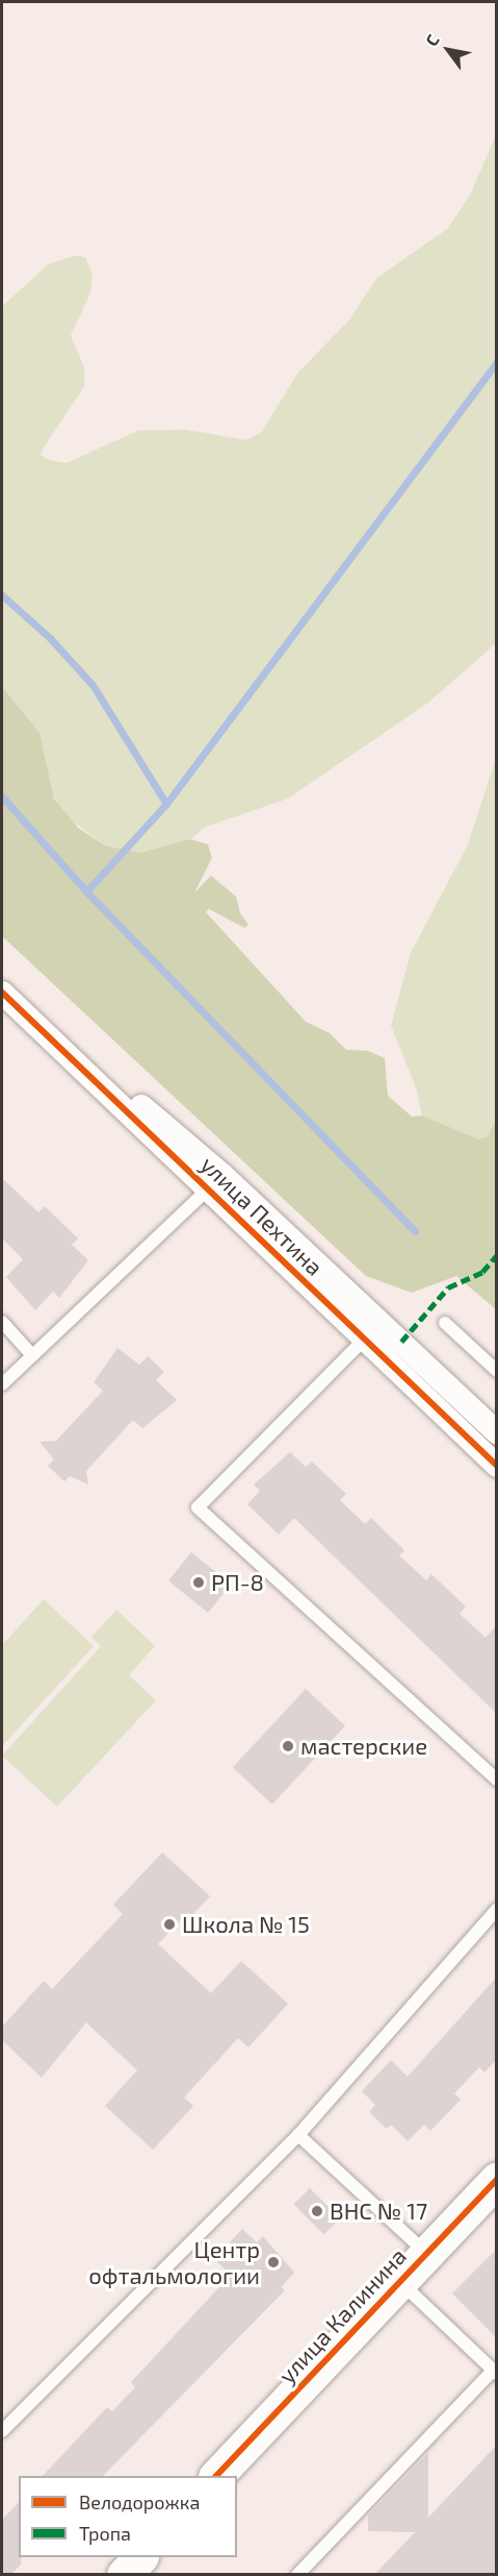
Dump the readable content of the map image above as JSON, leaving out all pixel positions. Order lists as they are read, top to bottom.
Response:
{
  "streets": {
    "street": ["улица Пехтина", "улица Калинина"]
  },
  "places": [
    "РП-8",
    "мастерские",
    "Школа № 15",
    "ВНС № 17",
    "Центр офтальмологии"
  ],
  "legend": ["Велодорожка", "Тропа"],
  "north": "top left"
}
